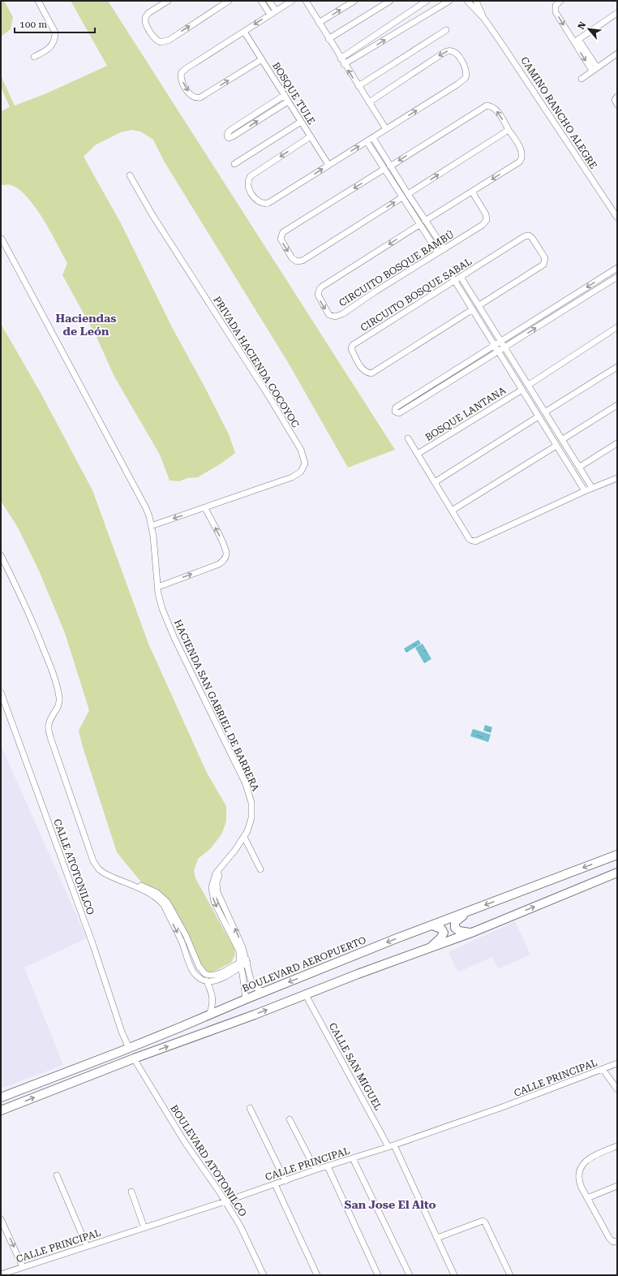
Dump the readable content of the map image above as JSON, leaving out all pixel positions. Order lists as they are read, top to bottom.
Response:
{
  "streets": {
    "highway": ["BOULEVARD AEROPUERTO"],
    "street": [
      "BOSQUE TULE",
      "CAMINO RANCHO ALEGRE",
      "CIRCUITO BOSQUE BAMBÚ",
      "CIRCUITO BOSQUE SABAL",
      "PRIVADA HACIENDA COCOYOC",
      "BOSQUE LANTANA",
      "HACIENDA SAN GABRIEL DE BARRERA",
      "CALLE ATOTONILCO",
      "CALLE SAN MIGUEL",
      "CALLE PRINCIPAL",
      "BOULEVARD ATOTONILCO"
    ]
  },
  "crossings": [
    ["PRIVADA HACIENDA COCOYOC", "HACIENDA SAN GABRIEL DE BARRERA"],
    ["CALLE ATOTONILCO", "BOULEVARD AEROPUERTO"],
    ["CALLE SAN MIGUEL", "CALLE PRINCIPAL"],
    ["CALLE PRINCIPAL", "BOULEVARD ATOTONILCO"]
  ],
  "districts": ["Haciendas de León", "San Jose El Alto"],
  "scale_bar": "100 m",
  "north": "top left"
}
